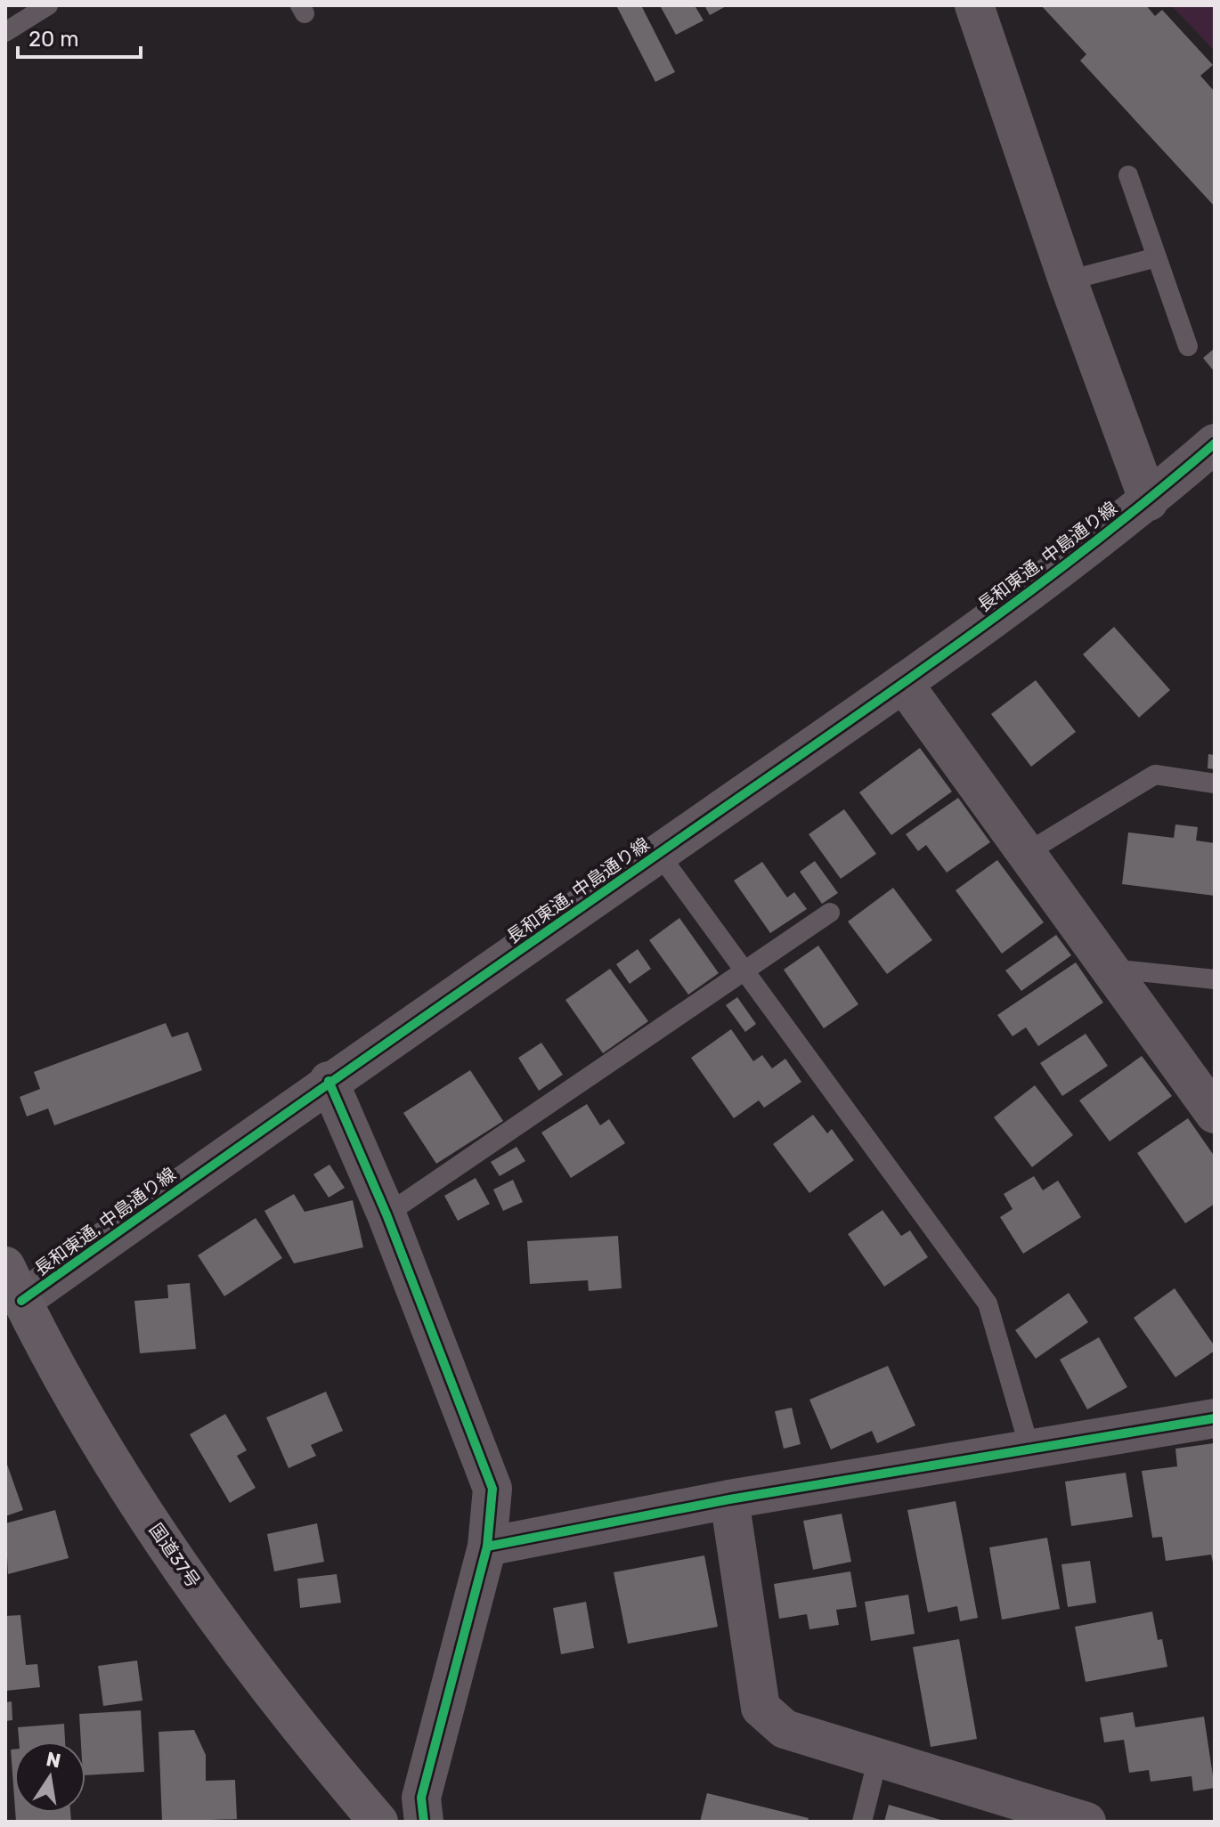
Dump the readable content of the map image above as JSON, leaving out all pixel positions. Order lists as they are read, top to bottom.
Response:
{
  "streets": {
    "highway": ["国道37号"],
    "street": ["長和東通, 中島通り線"]
  },
  "crossings": [
    ["長和東通, 中島通り線", "国道37号"]
  ],
  "scale_bar": "20 m",
  "north": "top"
}
